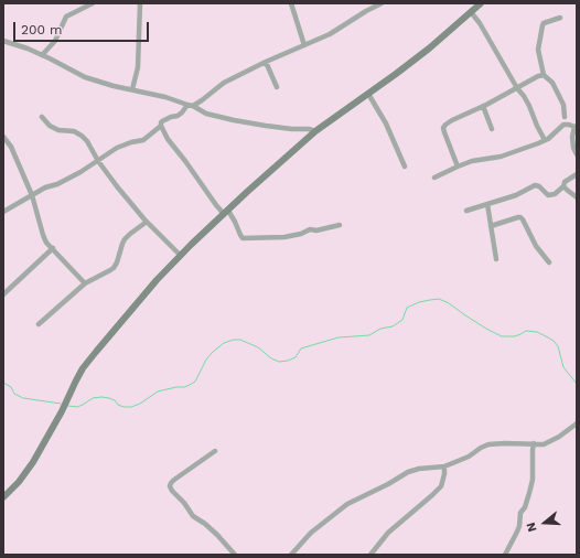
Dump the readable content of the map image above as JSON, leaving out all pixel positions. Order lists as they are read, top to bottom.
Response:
{
  "scale_bar": "200 m",
  "north": "left"
}
